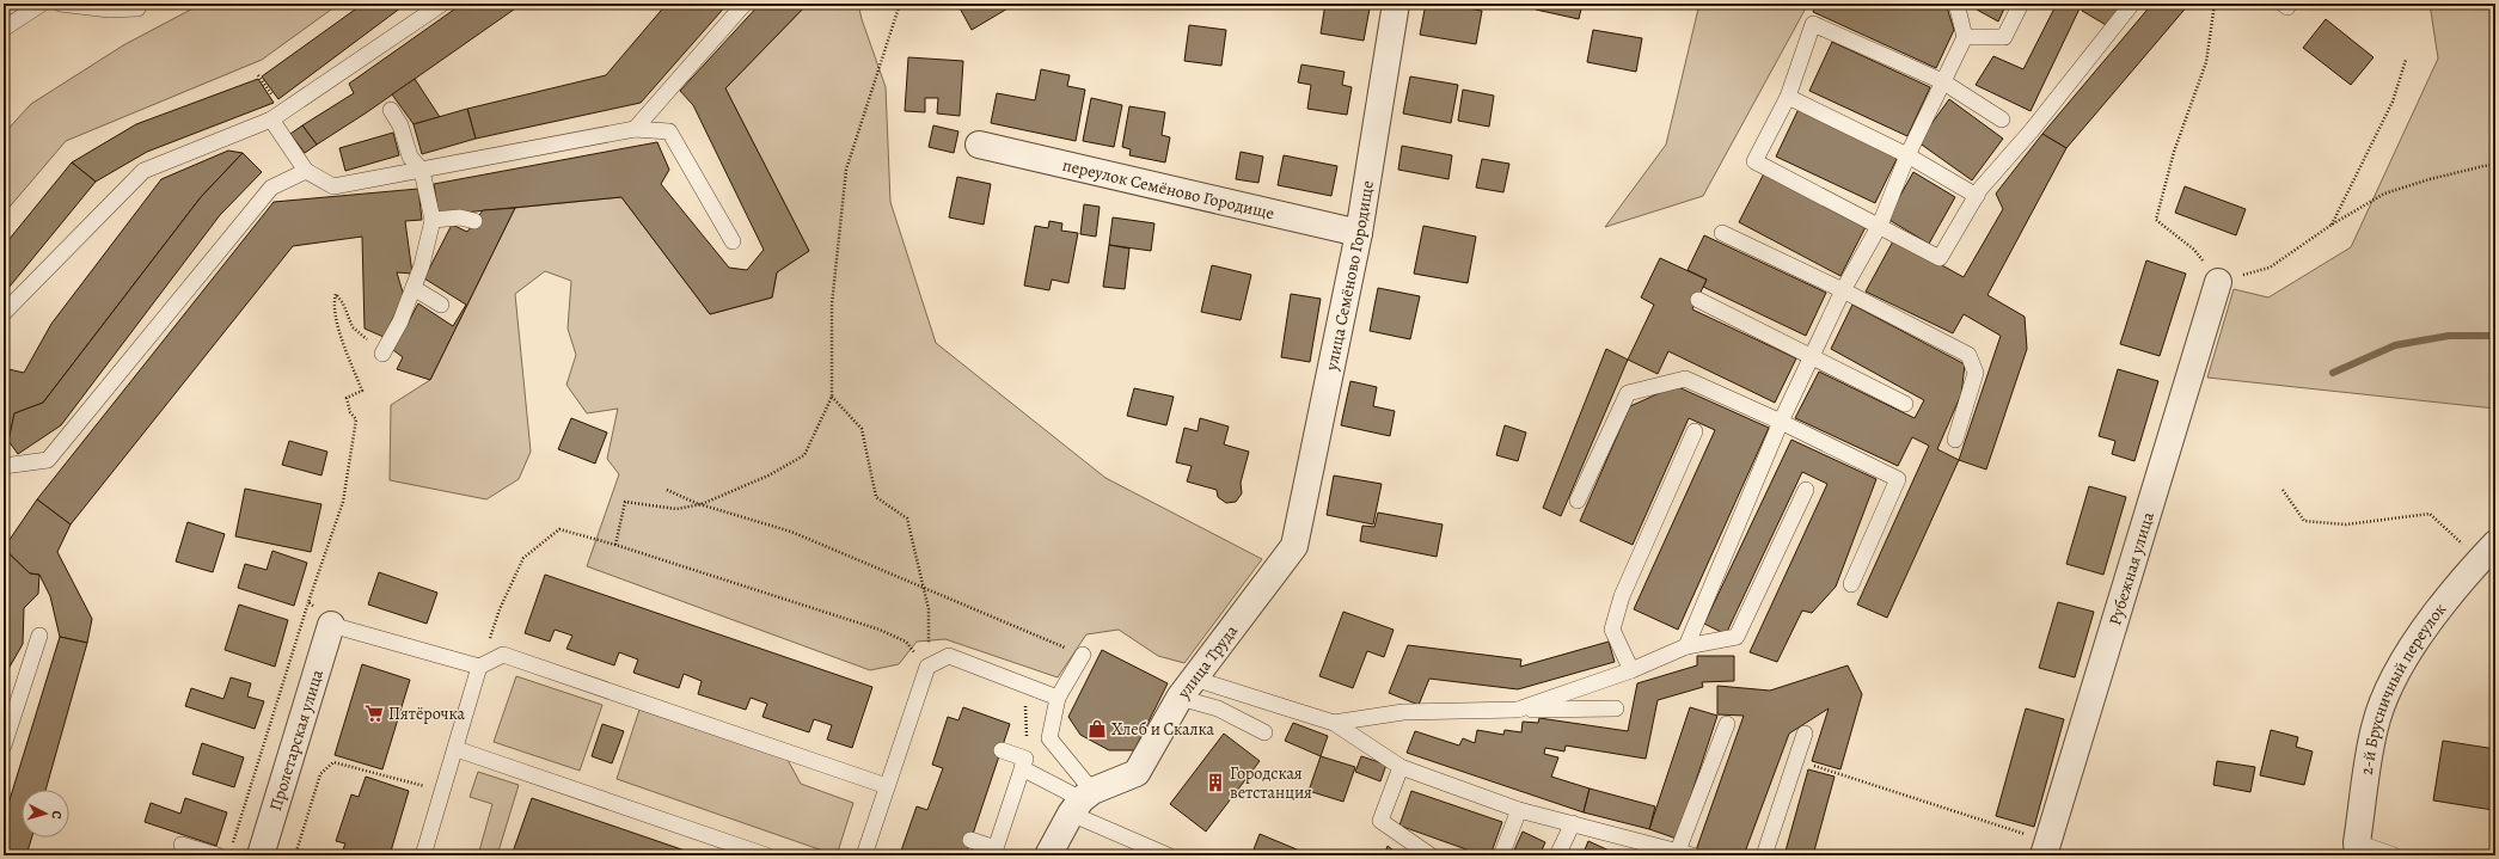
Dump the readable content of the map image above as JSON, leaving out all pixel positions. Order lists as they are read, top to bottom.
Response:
{
  "streets": {
    "street": [
      "переулок Семёново Городище",
      "улица Семёново Городище",
      "Рубежная улица",
      "улица Труда",
      "2-й Брусничный переулок",
      "Пролетарская улица"
    ]
  },
  "crossings": [
    ["переулок Семёново Городище", "улица Семёново Городище"],
    ["улица Семёново Городище", "улица Труда"]
  ],
  "places": {
    "supermarket": ["Пятёрочка"],
    "shop": ["Хлеб и Скалка"],
    "building": ["Городская ветстанция"]
  },
  "north": "right"
}
